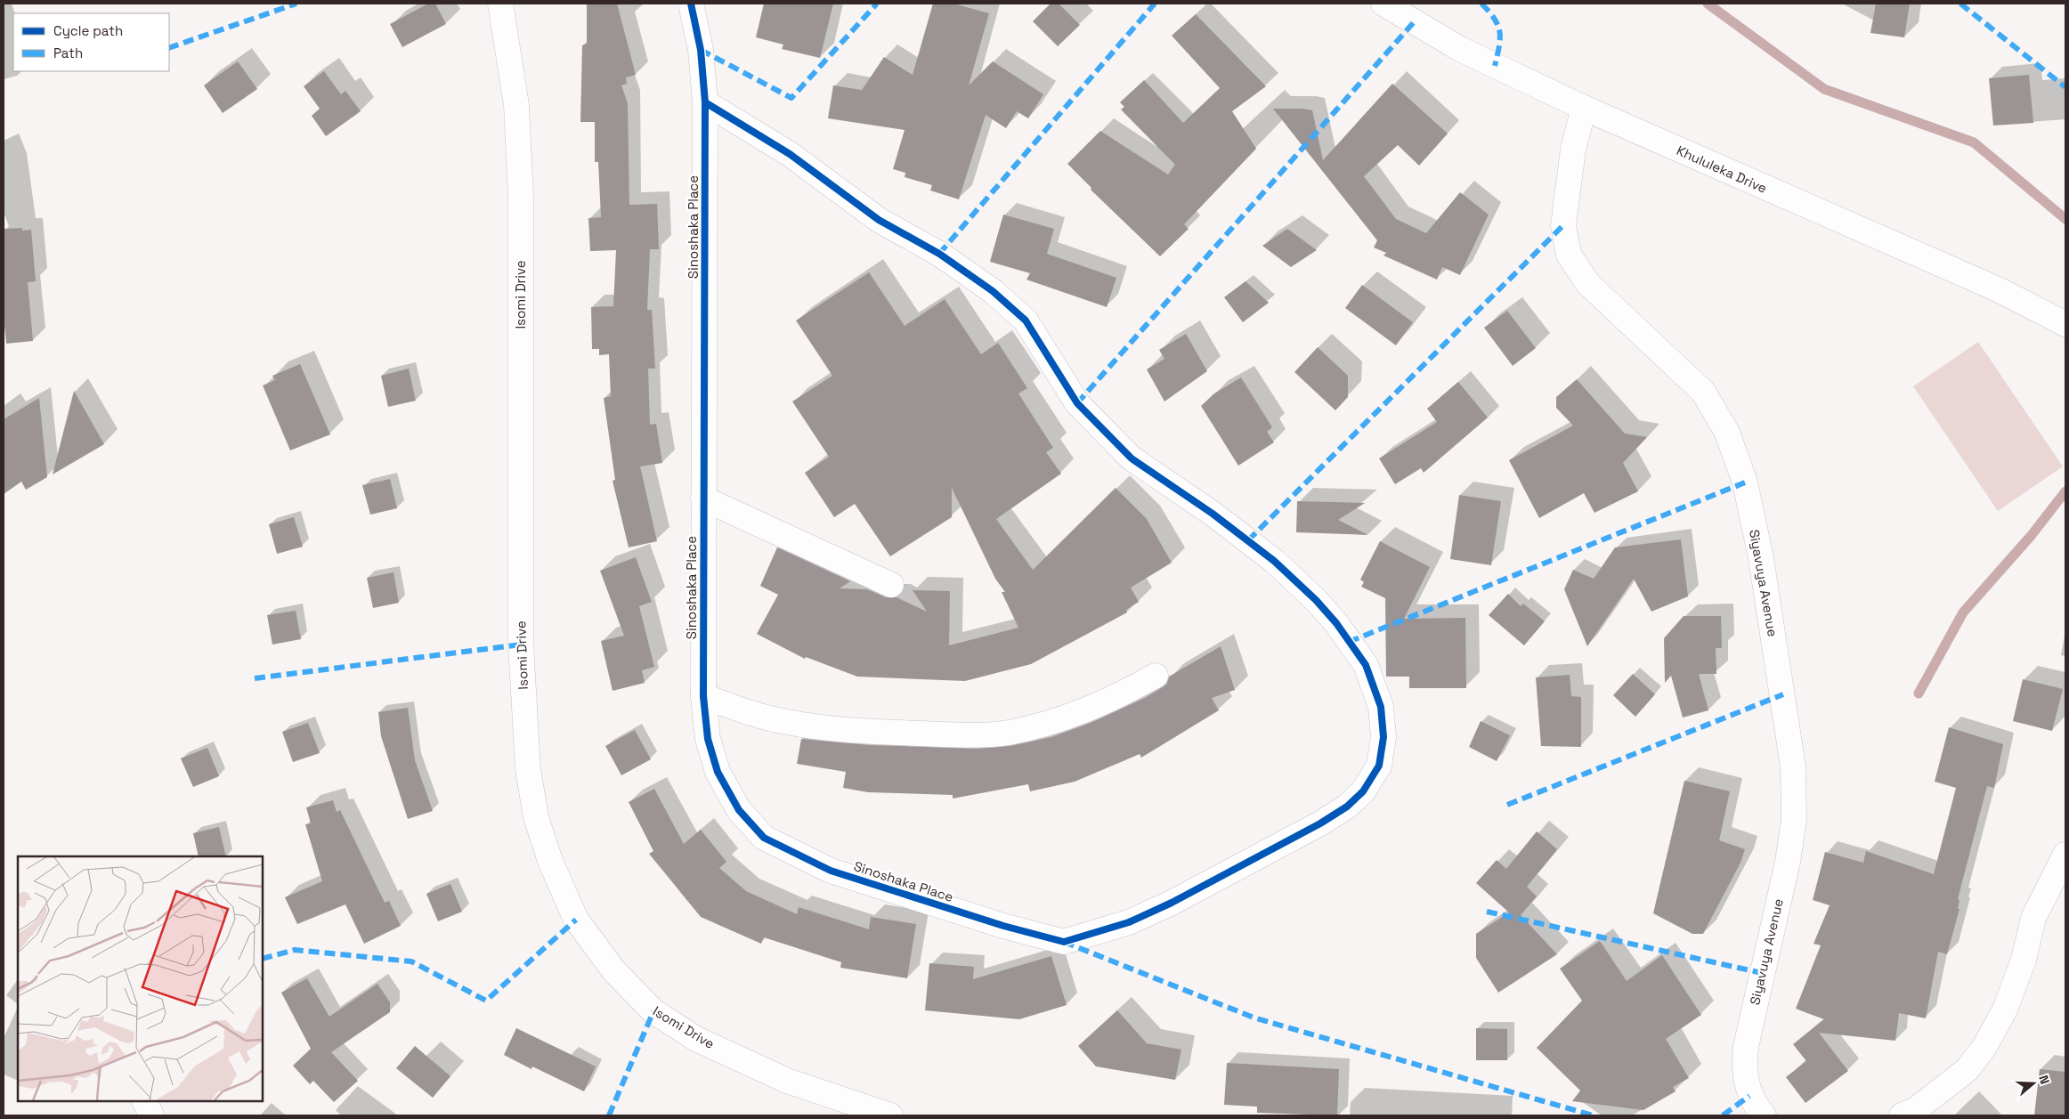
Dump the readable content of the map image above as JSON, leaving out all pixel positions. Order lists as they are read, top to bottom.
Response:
{
  "streets": {
    "street": [
      "Khululeka Drive",
      "Sinoshaka Place",
      "Isomi Drive",
      "Siyavuya Avenue"
    ]
  },
  "crossings": [
    ["Khululeka Drive", "Siyavuya Avenue"]
  ],
  "legend": ["Cycle path", "Path"],
  "north": "right"
}
